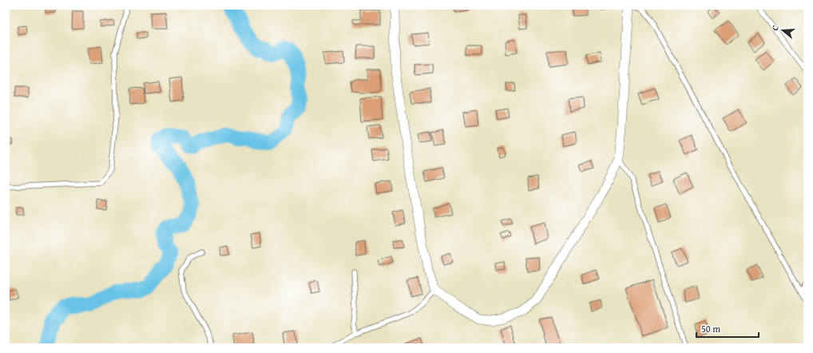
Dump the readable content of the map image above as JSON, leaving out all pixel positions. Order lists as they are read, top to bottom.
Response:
{
  "scale_bar": "50 m",
  "north": "left"
}
